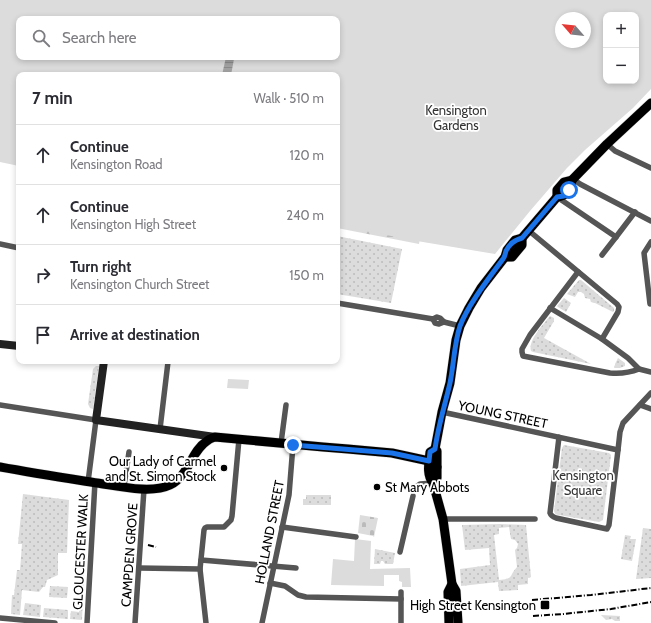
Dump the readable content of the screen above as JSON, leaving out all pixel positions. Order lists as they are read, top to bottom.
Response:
{
  "streets": {
    "street": [
      "YOUNG STREET",
      "HOLLAND STREET",
      "GLOUCESTER WALK",
      "CAMPDEN GROVE"
    ]
  },
  "parks": ["Kensington Gardens", "Kensington Square"],
  "places": {
    "other": ["Our Lady of Carmel and St. Simon Stock", "St Mary Abbots"],
    "transit": ["High Street Kensington"]
  },
  "north": "top left",
  "page": {
    "map_buttons": ["+", "−"],
    "search": "Search here",
    "heading": ["7 min", "Walk · 510 m"],
    "list": [
      ["Continue", "Kensington Road", "120 m"],
      ["Continue", "Kensington High Street", "240 m"],
      ["Turn right", "Kensington Church Street", "150 m"],
      "Arrive at destination"
    ]
  }
}
